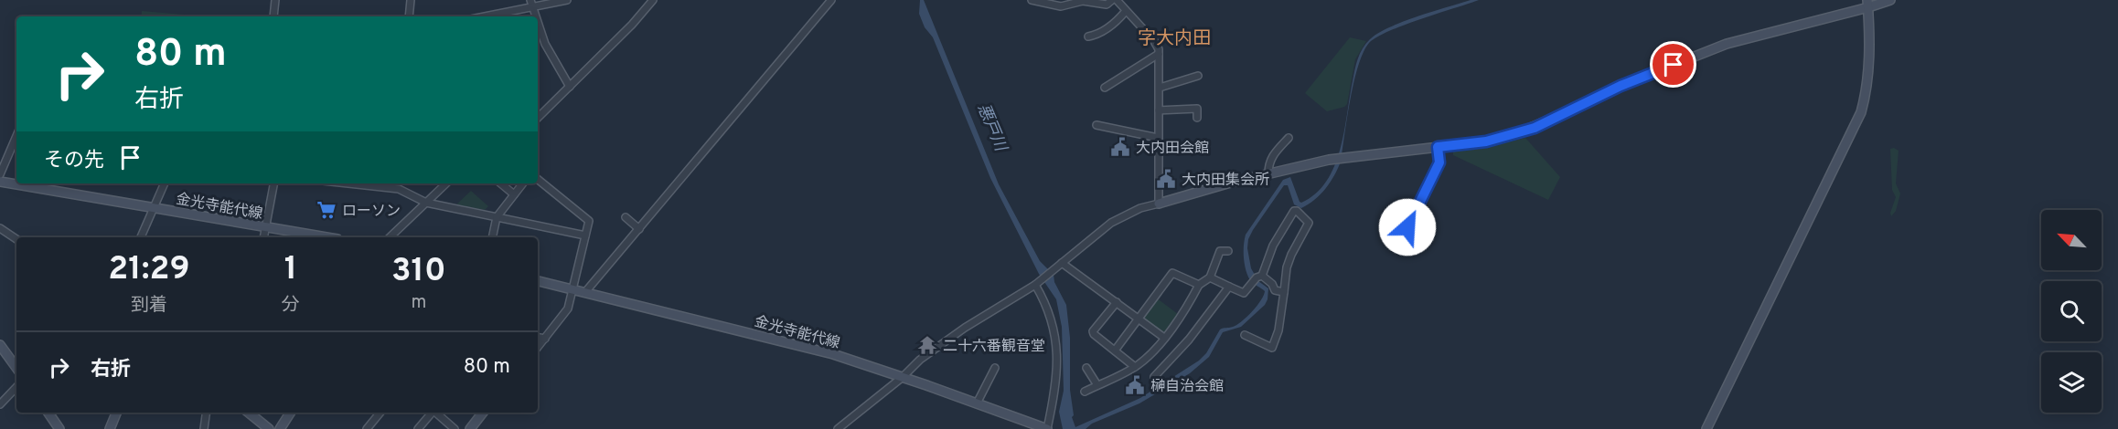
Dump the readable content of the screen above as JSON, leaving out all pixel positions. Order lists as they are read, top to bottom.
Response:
{
  "streets": {
    "street": ["金光寺能代線"]
  },
  "districts": ["字大内田"],
  "water": ["悪戸川"],
  "places": {
    "public building": ["大内田会館", "大内田集会所", "榊自治会館"],
    "supermarket": ["ローソン"],
    "temple": ["二十六番観音堂"]
  },
  "north": "top left",
  "page": {
    "turn": ["80 m", "右折"],
    "then": "その先",
    "eta": [
      "21:29",
      "到着",
      "1",
      "分",
      "310",
      "m"
    ],
    "list": [
      {
        "name": "右折",
        "value": "80 m"
      }
    ]
  }
}
